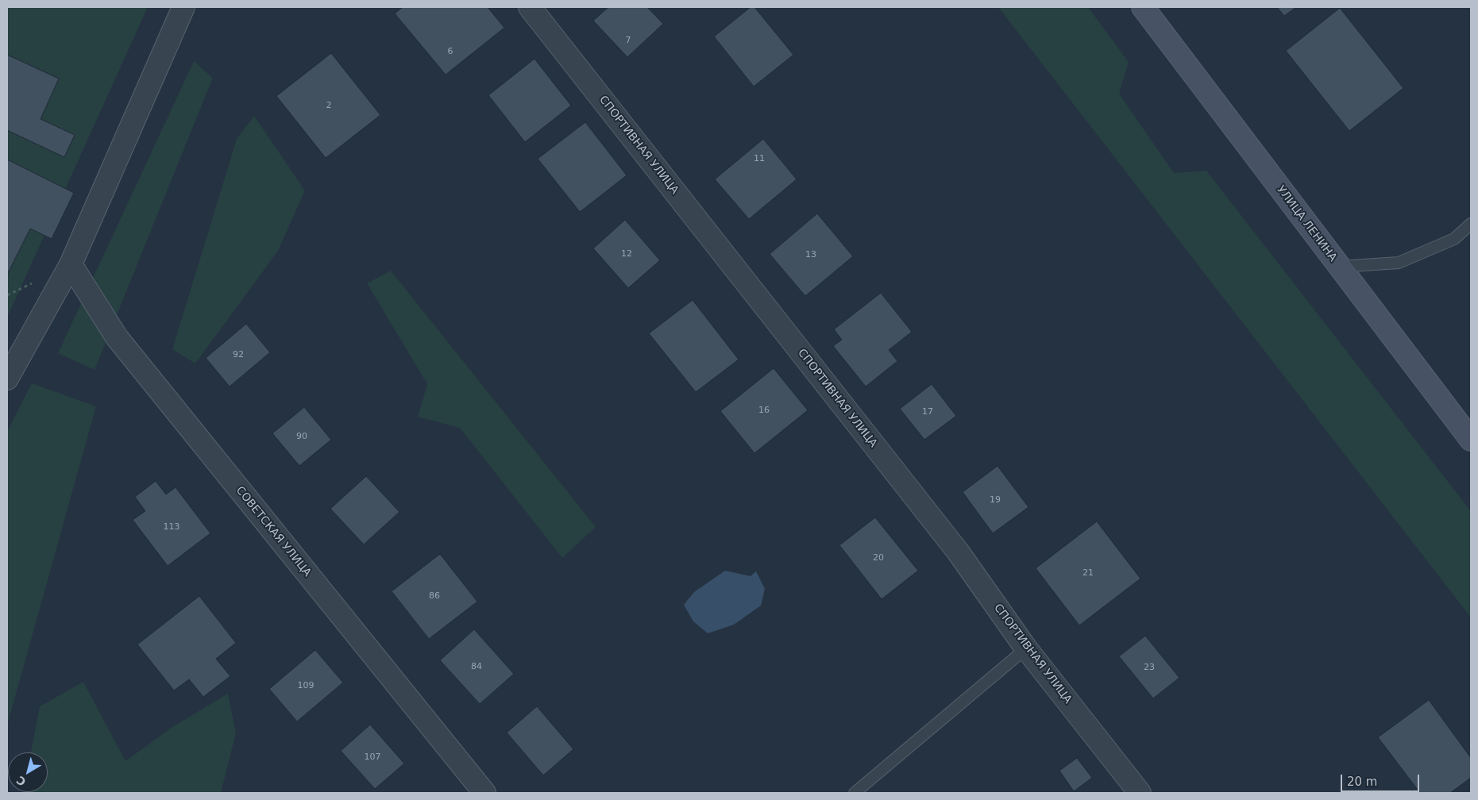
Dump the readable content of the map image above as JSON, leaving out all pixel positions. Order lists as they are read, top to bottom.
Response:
{
  "streets": {
    "street": ["СПОРТИВНАЯ УЛИЦА", "УЛИЦА ЛЕНИНА", "СОВЕТСКАЯ УЛИЦА"]
  },
  "house_numbers": [
    "7",
    "6",
    "2",
    "11",
    "12",
    "13",
    "92",
    "16",
    "17",
    "90",
    "19",
    "113",
    "20",
    "21",
    "86",
    "84",
    "23",
    "109",
    "107"
  ],
  "scale_bar": "20 m",
  "north": "bottom left"
}
